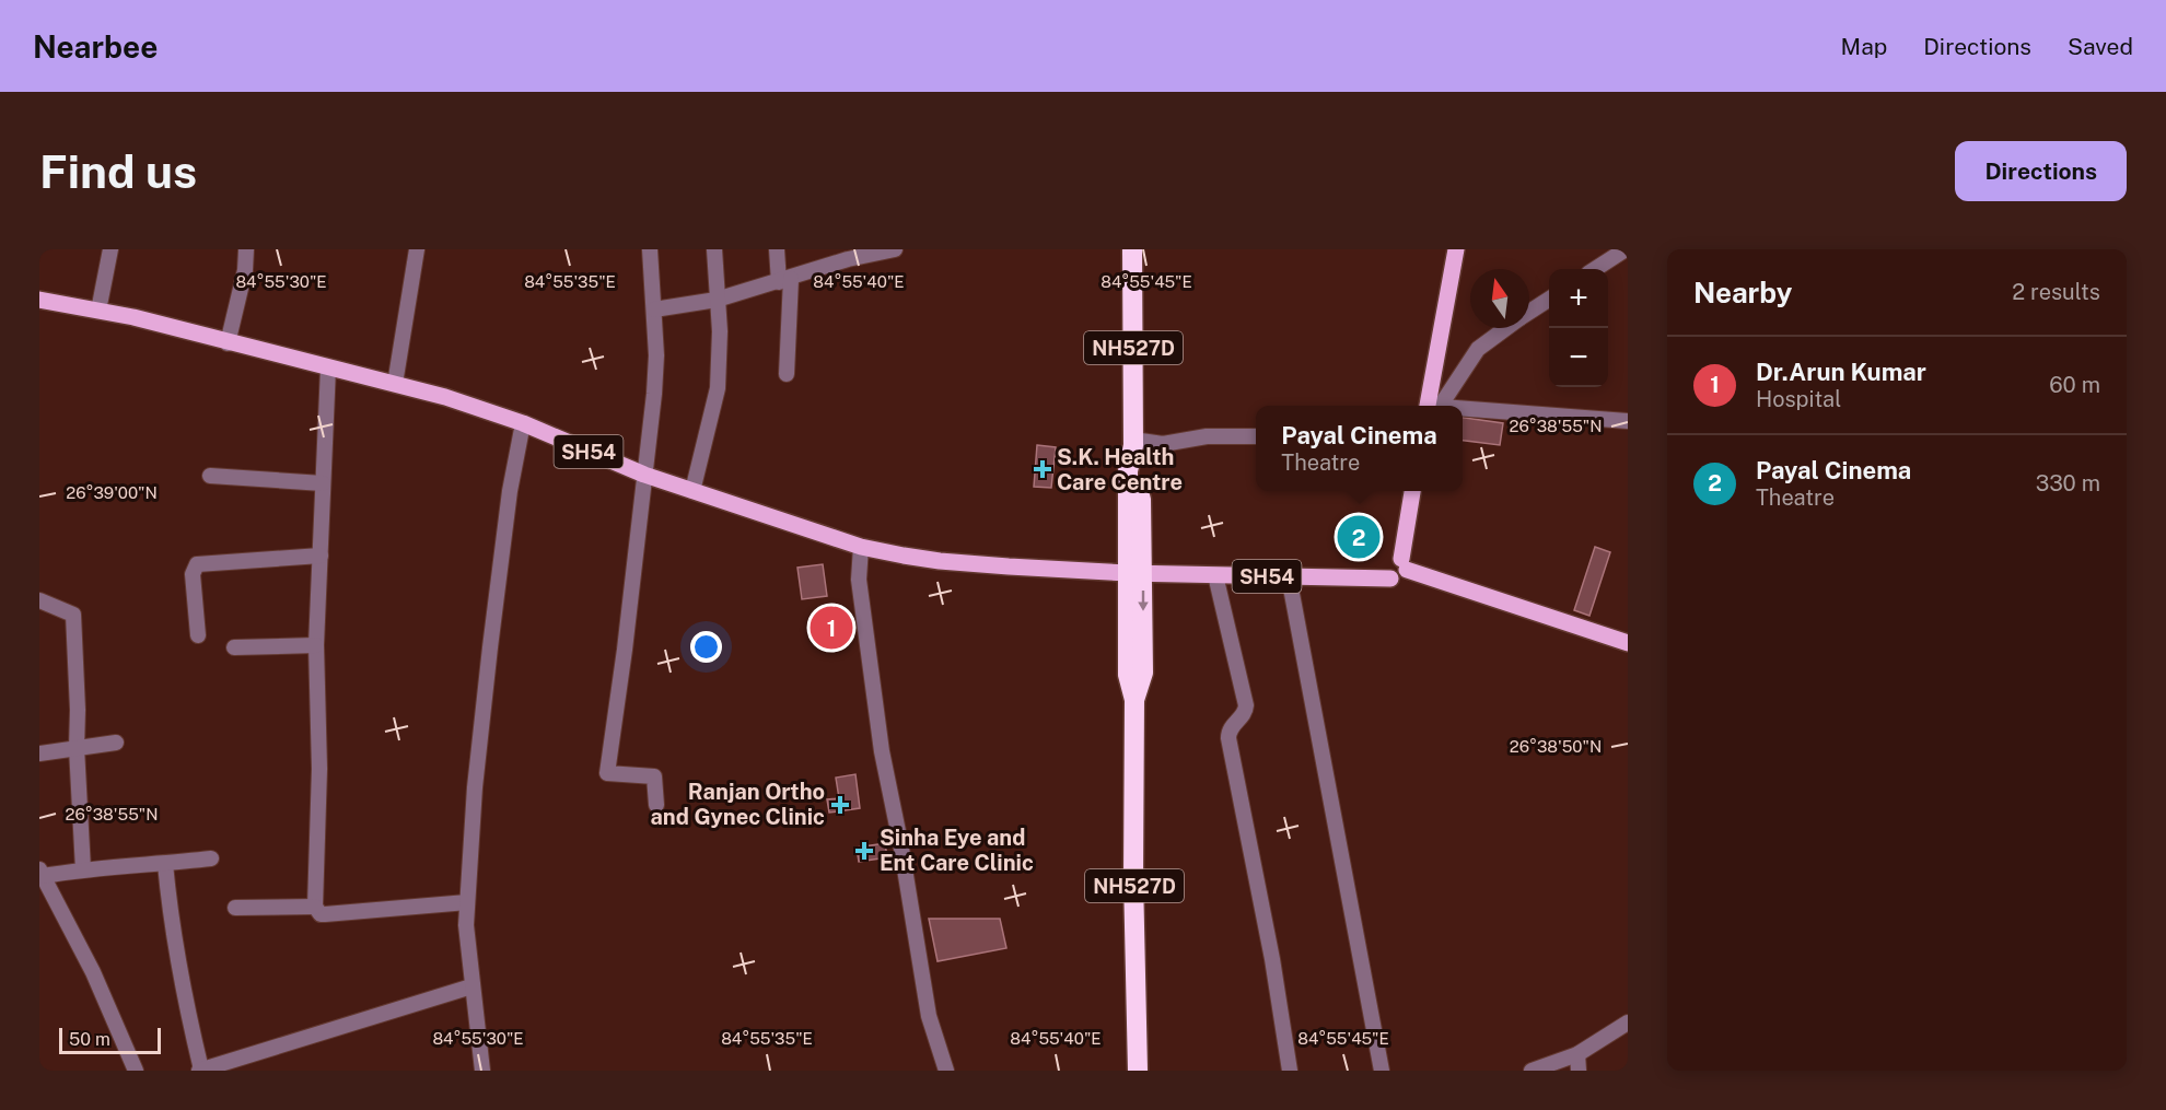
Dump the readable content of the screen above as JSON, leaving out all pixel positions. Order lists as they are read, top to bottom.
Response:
{
  "streets": {
    "highway": ["NH527D"],
    "main road": ["SH54"]
  },
  "crossings": [
    ["NH527D", "SH54"]
  ],
  "places": {
    "health": ["S.K. Health Care Centre", "Ranjan Ortho and Gynec Clinic", "Sinha Eye and Ent Care Clinic"]
  },
  "scale_bar": "50 m",
  "north": "top",
  "page": {
    "header": "Nearbee",
    "nav": ["Map", "Directions", "Saved"],
    "buttons": "Directions",
    "title": "Find us",
    "heading": ["Nearby", "2 results"],
    "map_buttons": ["+", "−"],
    "list": [
      {
        "mark": "1",
        "name": "Dr.Arun Kumar",
        "note": "Hospital",
        "value": "60 m"
      },
      {
        "mark": "2",
        "name": "Payal Cinema",
        "note": "Theatre",
        "value": "330 m"
      }
    ],
    "popup": ["Payal Cinema", "Theatre"],
    "pins": ["2", "1"],
    "scale": "50 m"
  },
  "coordinates": [
    "84°55'30\"E",
    "84°55'35\"E",
    "84°55'40\"E",
    "84°55'45\"E",
    "26°38'55\"N",
    "26°39'00\"N",
    "26°38'50\"N"
  ]
}
